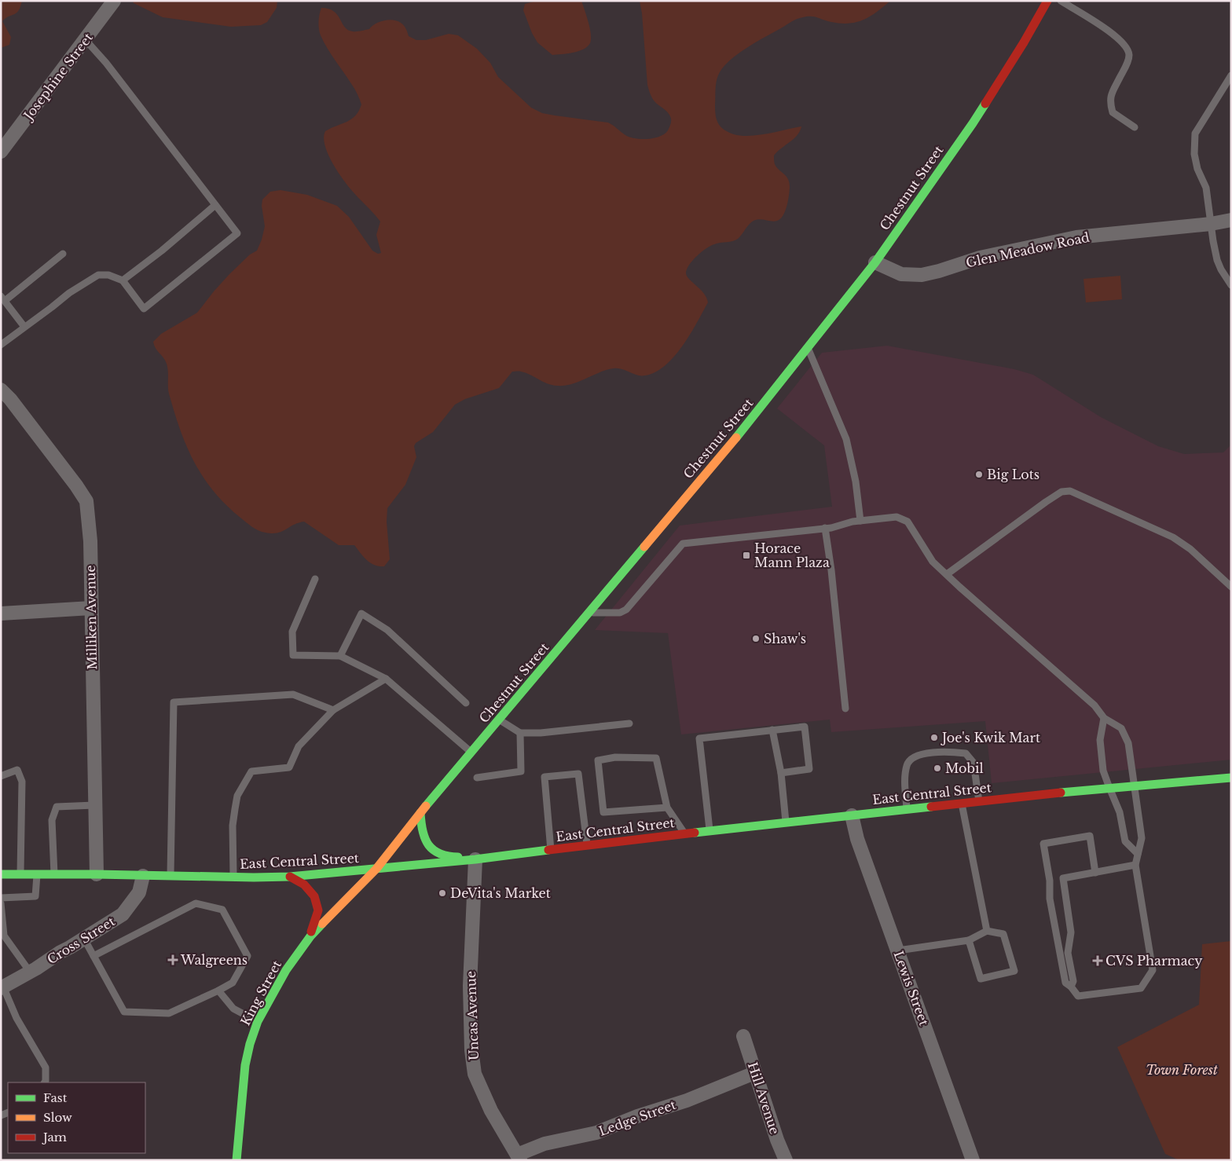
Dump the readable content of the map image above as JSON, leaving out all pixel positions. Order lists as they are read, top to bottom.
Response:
{
  "streets": {
    "main road": ["Chestnut Street", "East Central Street", "King Street"],
    "street": [
      "Josephine Street",
      "Glen Meadow Road",
      "Milliken Avenue",
      "Cross Street",
      "Lewis Street",
      "Uncas Avenue",
      "Hill Avenue",
      "Ledge Street"
    ]
  },
  "crossings": [
    ["Chestnut Street", "Glen Meadow Road"],
    ["Chestnut Street", "East Central Street"],
    ["Chestnut Street", "King Street"],
    ["Milliken Avenue", "East Central Street"],
    ["East Central Street", "Cross Street"],
    ["East Central Street", "Lewis Street"],
    ["East Central Street", "King Street"],
    ["East Central Street", "Uncas Avenue"],
    ["Uncas Avenue", "Ledge Street"],
    ["Hill Avenue", "Ledge Street"]
  ],
  "parks": ["Town Forest"],
  "places": {
    "other": [
      "Big Lots",
      "Shaw's",
      "Joe's Kwik Mart",
      "Mobil",
      "DeVita's Market"
    ],
    "transit": ["Horace Mann Plaza"],
    "health": ["Walgreens", "CVS Pharmacy"]
  },
  "legend": ["Fast", "Slow", "Jam"]
}
